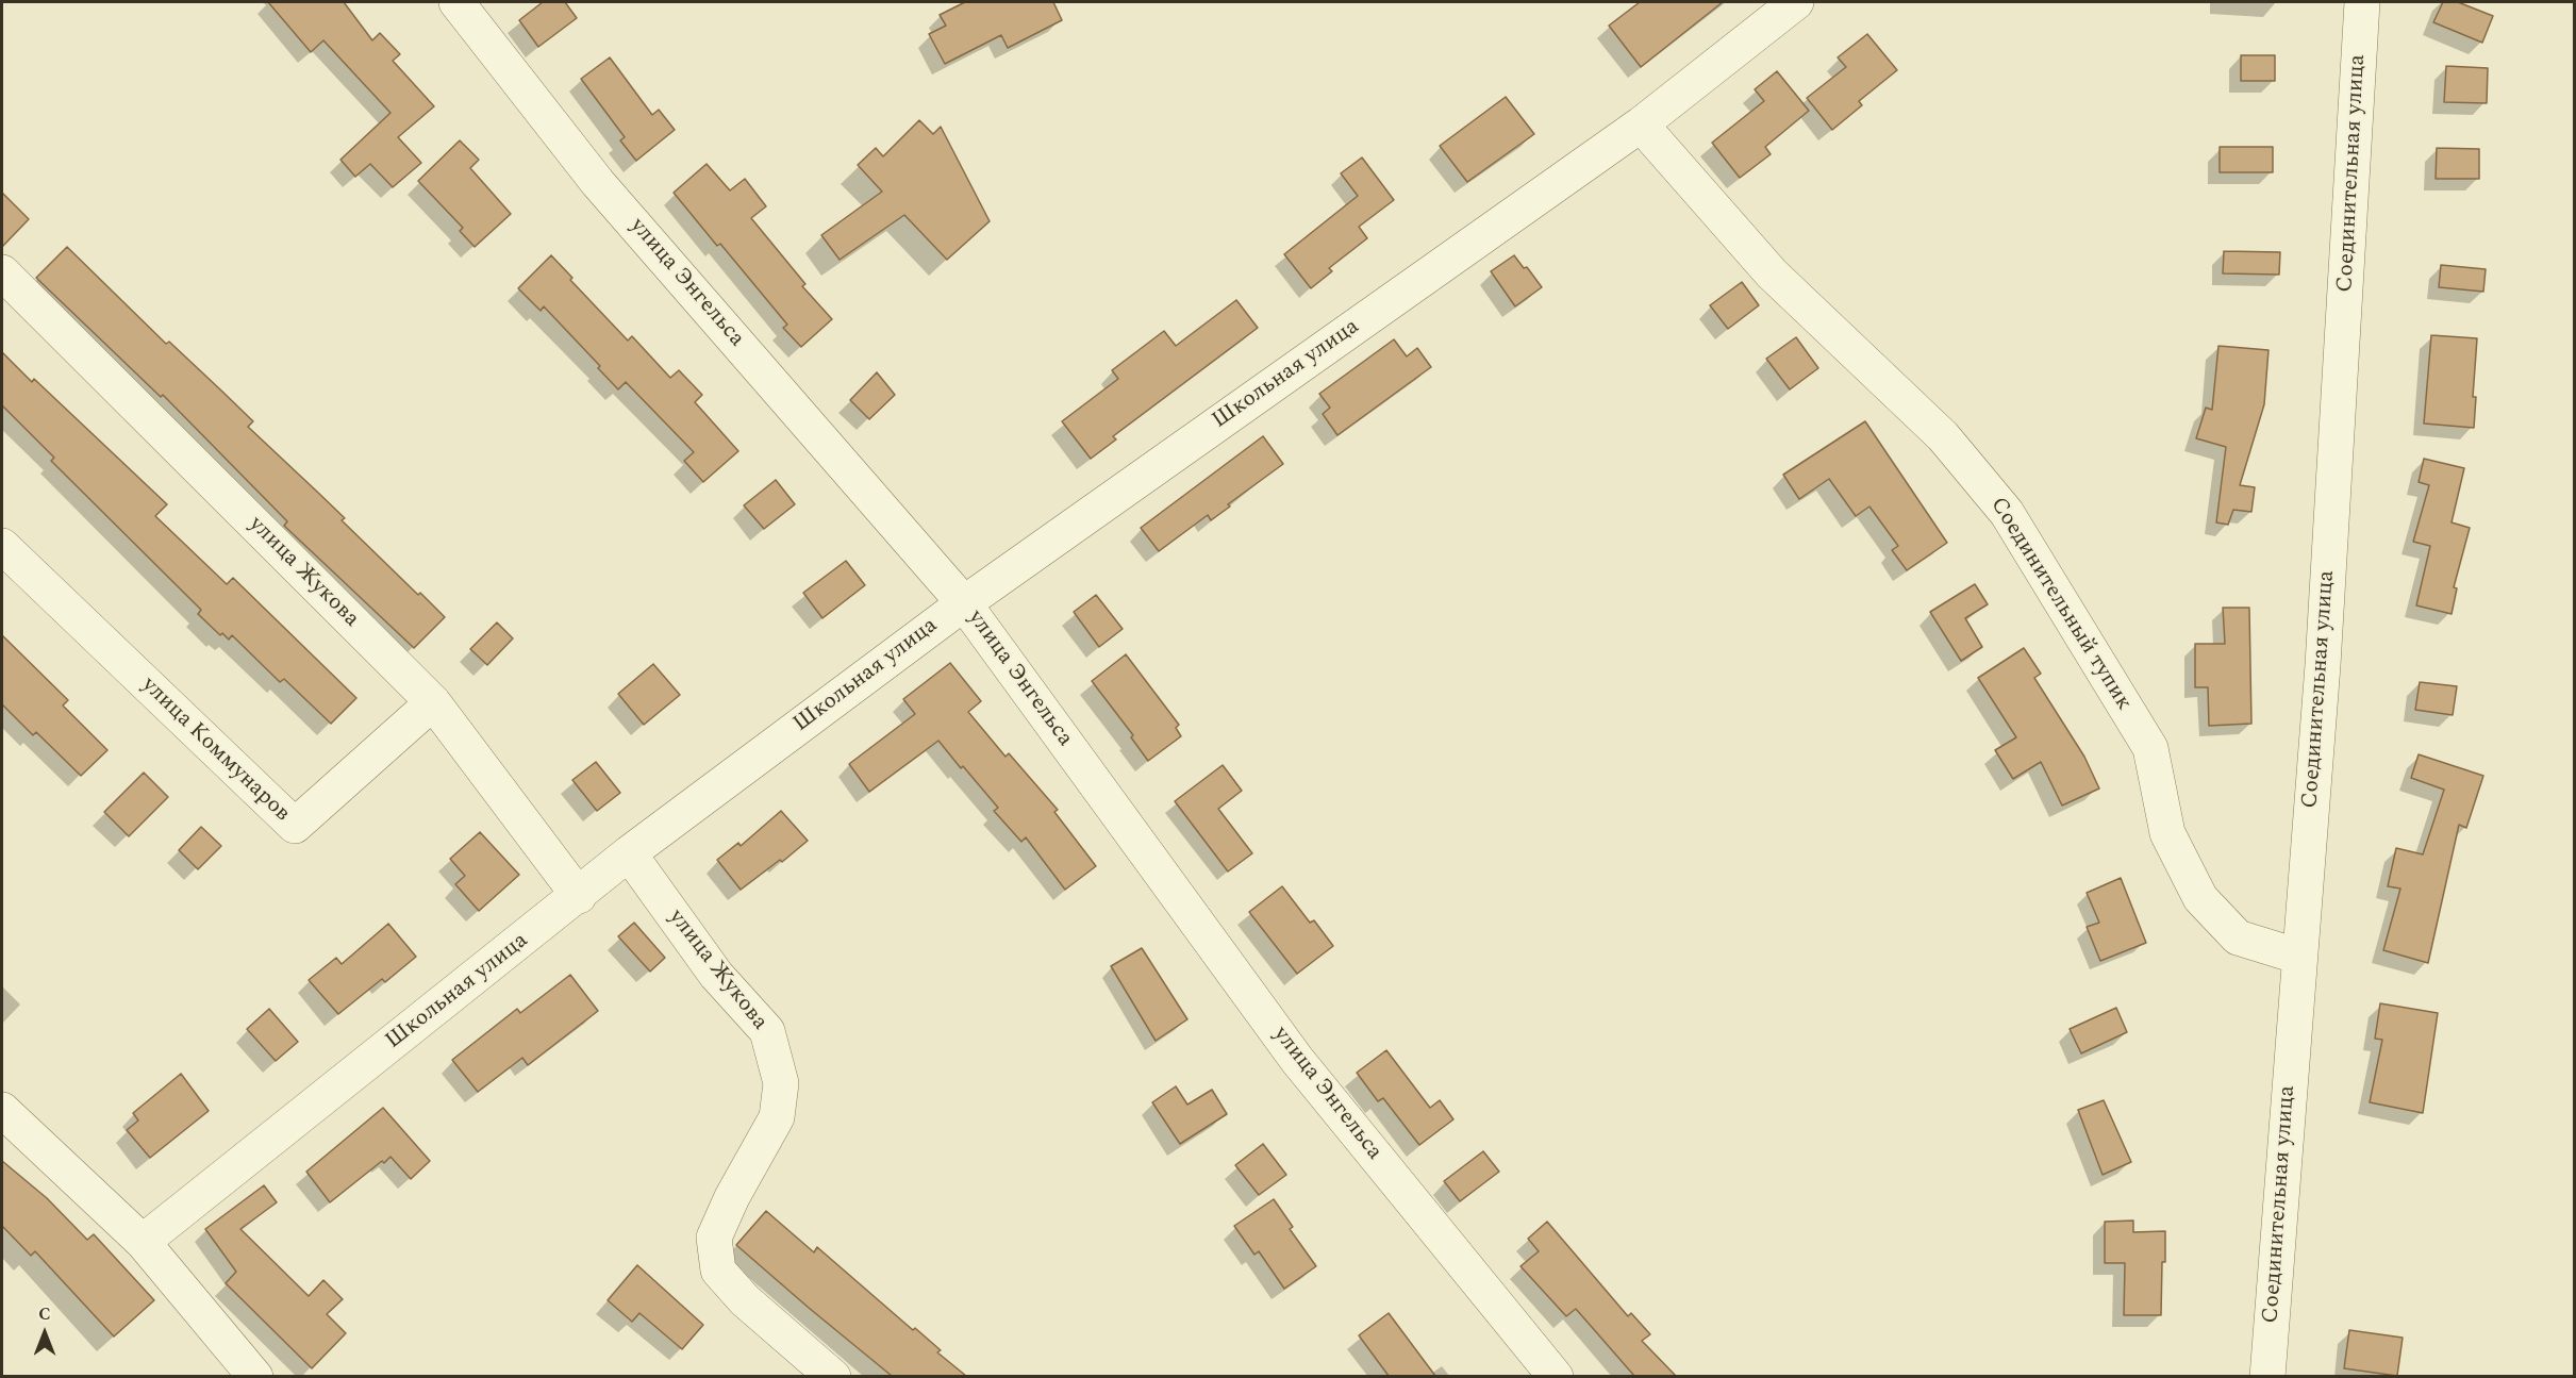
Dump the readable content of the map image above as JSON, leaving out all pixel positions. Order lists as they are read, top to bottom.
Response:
{
  "streets": {
    "street": [
      "Соединительная улица",
      "улица Энгельса",
      "Школьная улица",
      "улица Жукова",
      "Соединительный тупик",
      "улица Коммунаров"
    ]
  },
  "crossings": [
    ["Соединительная улица", "Соединительный тупик"],
    ["улица Энгельса", "Школьная улица"],
    ["Школьная улица", "улица Жукова"],
    ["Школьная улица", "Соединительный тупик"],
    ["улица Жукова", "улица Коммунаров"]
  ],
  "north": "top"
}
